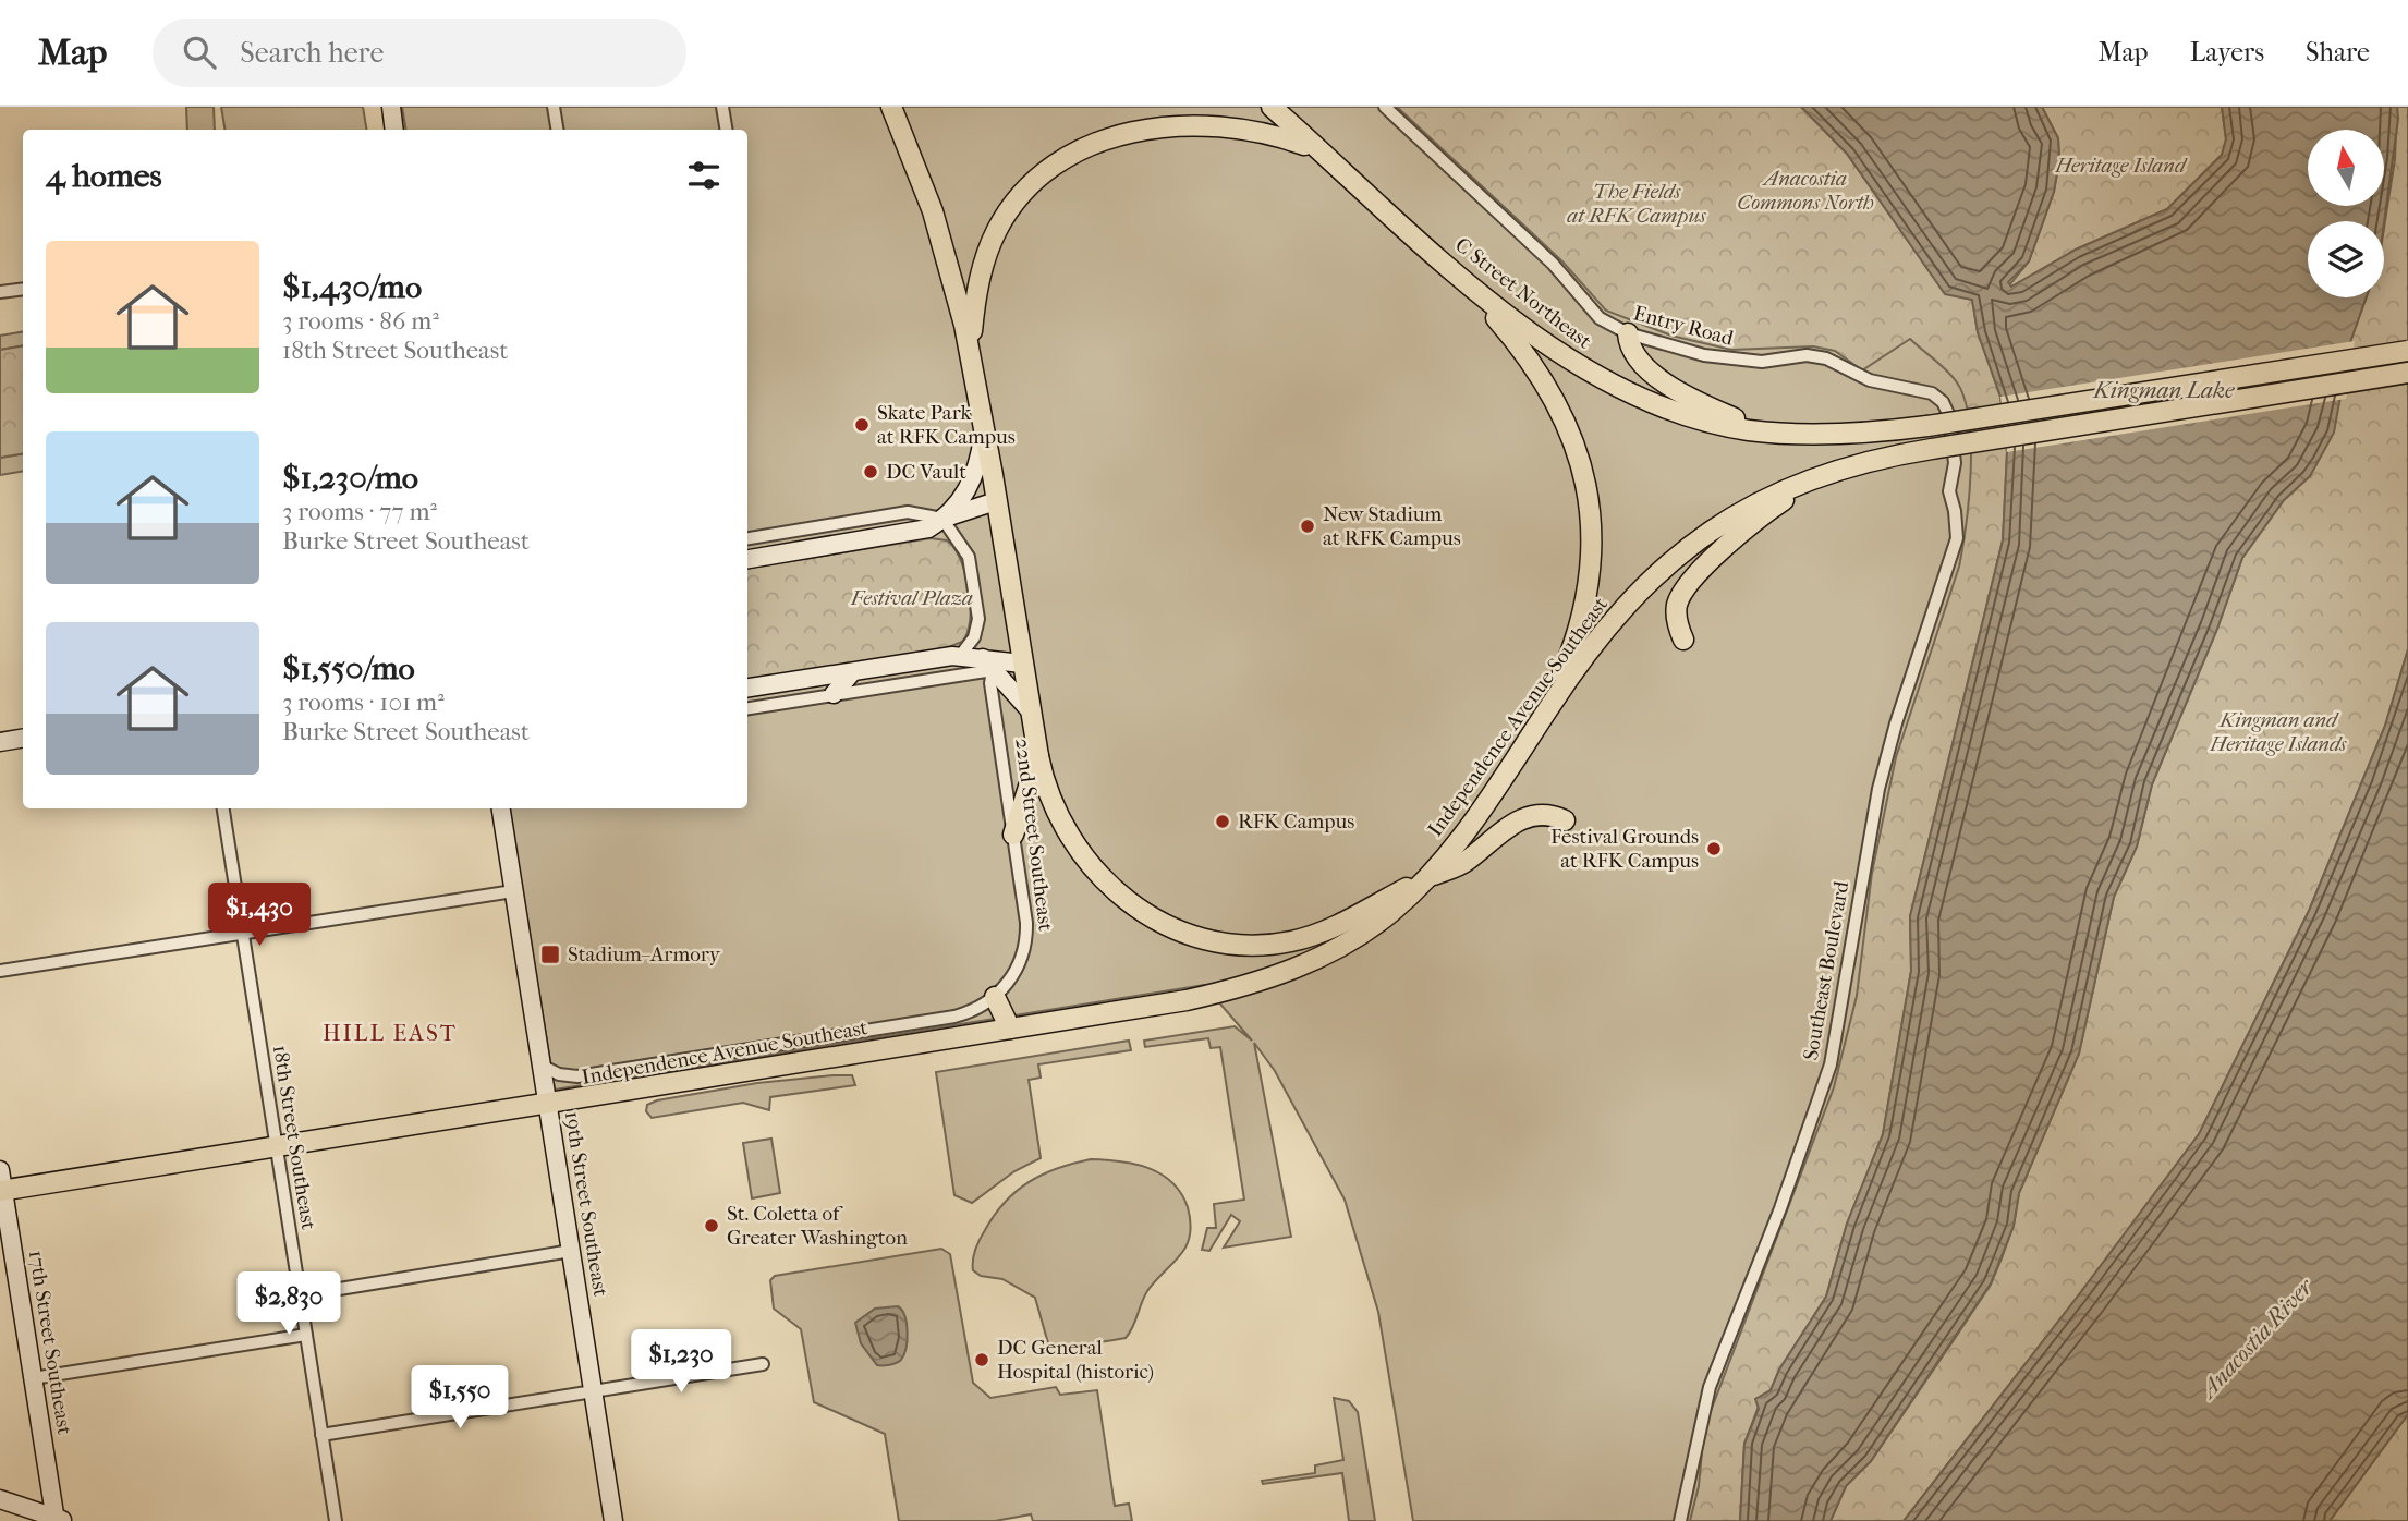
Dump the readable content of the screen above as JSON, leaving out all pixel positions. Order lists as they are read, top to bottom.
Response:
{
  "streets": {
    "main road": [
      "C Street Northeast",
      "Independence Avenue Southeast",
      "22nd Street Southeast",
      "19th Street Southeast",
      "17th Street Southeast"
    ],
    "street": ["Entry Road", "Southeast Boulevard", "18th Street Southeast"]
  },
  "crossings": [
    ["Entry Road", "Southeast Boulevard"],
    ["Independence Avenue Southeast", "22nd Street Southeast"],
    ["Independence Avenue Southeast", "18th Street Southeast"],
    ["Independence Avenue Southeast", "19th Street Southeast"],
    ["Independence Avenue Southeast", "17th Street Southeast"]
  ],
  "districts": ["HILL EAST"],
  "water": ["Kingman Lake", "Anacostia River"],
  "parks": [
    "Heritage Island",
    "Anacostia Commons North",
    "The Fields at RFK Campus",
    "Festival Plaza",
    "Kingman and Heritage Islands"
  ],
  "places": {
    "other": [
      "Skate Park at RFK Campus",
      "DC Vault",
      "New Stadium at RFK Campus",
      "RFK Campus",
      "Festival Grounds at RFK Campus",
      "St. Coletta of Greater Washington",
      "DC General Hospital (historic)"
    ],
    "transit": ["Stadium–Armory"]
  },
  "north": "top",
  "page": {
    "header": "Map",
    "search": "Search here",
    "nav": ["Map", "Layers", "Share"],
    "heading": "4 homes",
    "list": [
      {
        "name": "$1,430/mo",
        "note": "3 rooms · 86 m² · 18th Street Southeast"
      },
      {
        "name": "$1,230/mo",
        "note": "3 rooms · 77 m² · Burke Street Southeast"
      },
      {
        "name": "$1,550/mo",
        "note": "3 rooms · 101 m² · Burke Street Southeast"
      }
    ],
    "price": [
      "$1,430",
      "$2,830",
      "$1,230",
      "$1,550"
    ]
  }
}
